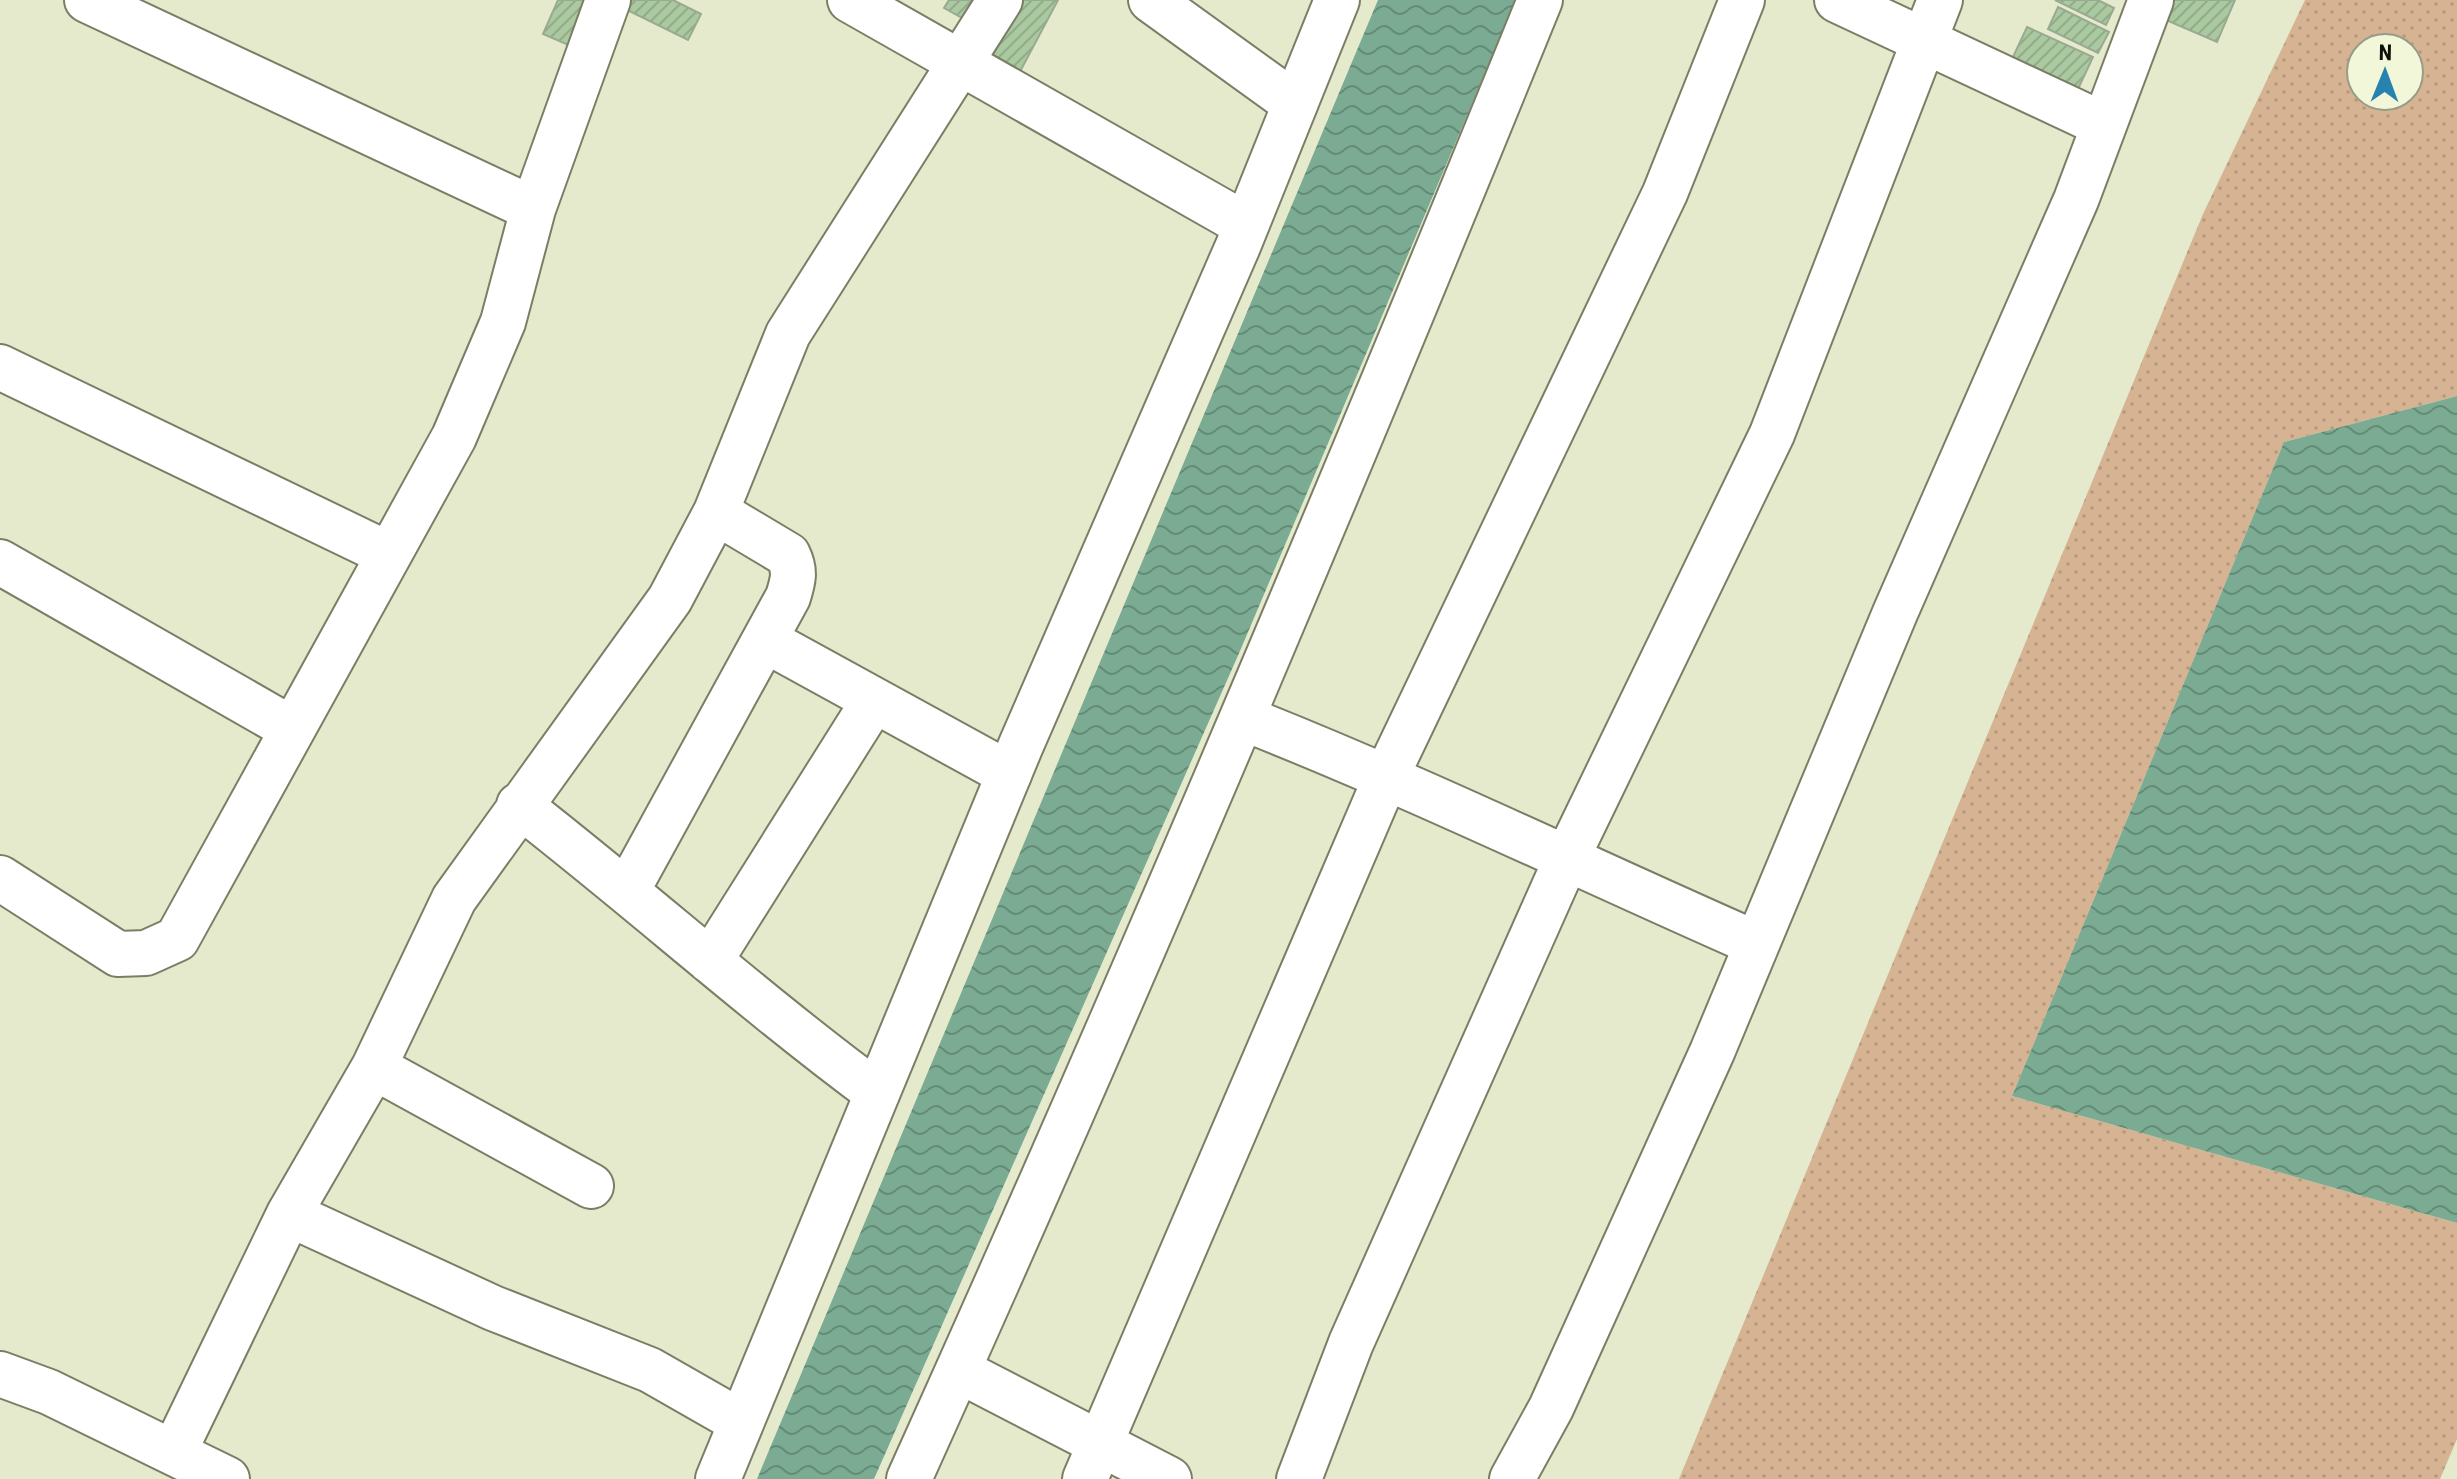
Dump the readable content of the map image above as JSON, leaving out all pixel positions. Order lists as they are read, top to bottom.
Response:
{
  "north": "top"
}
